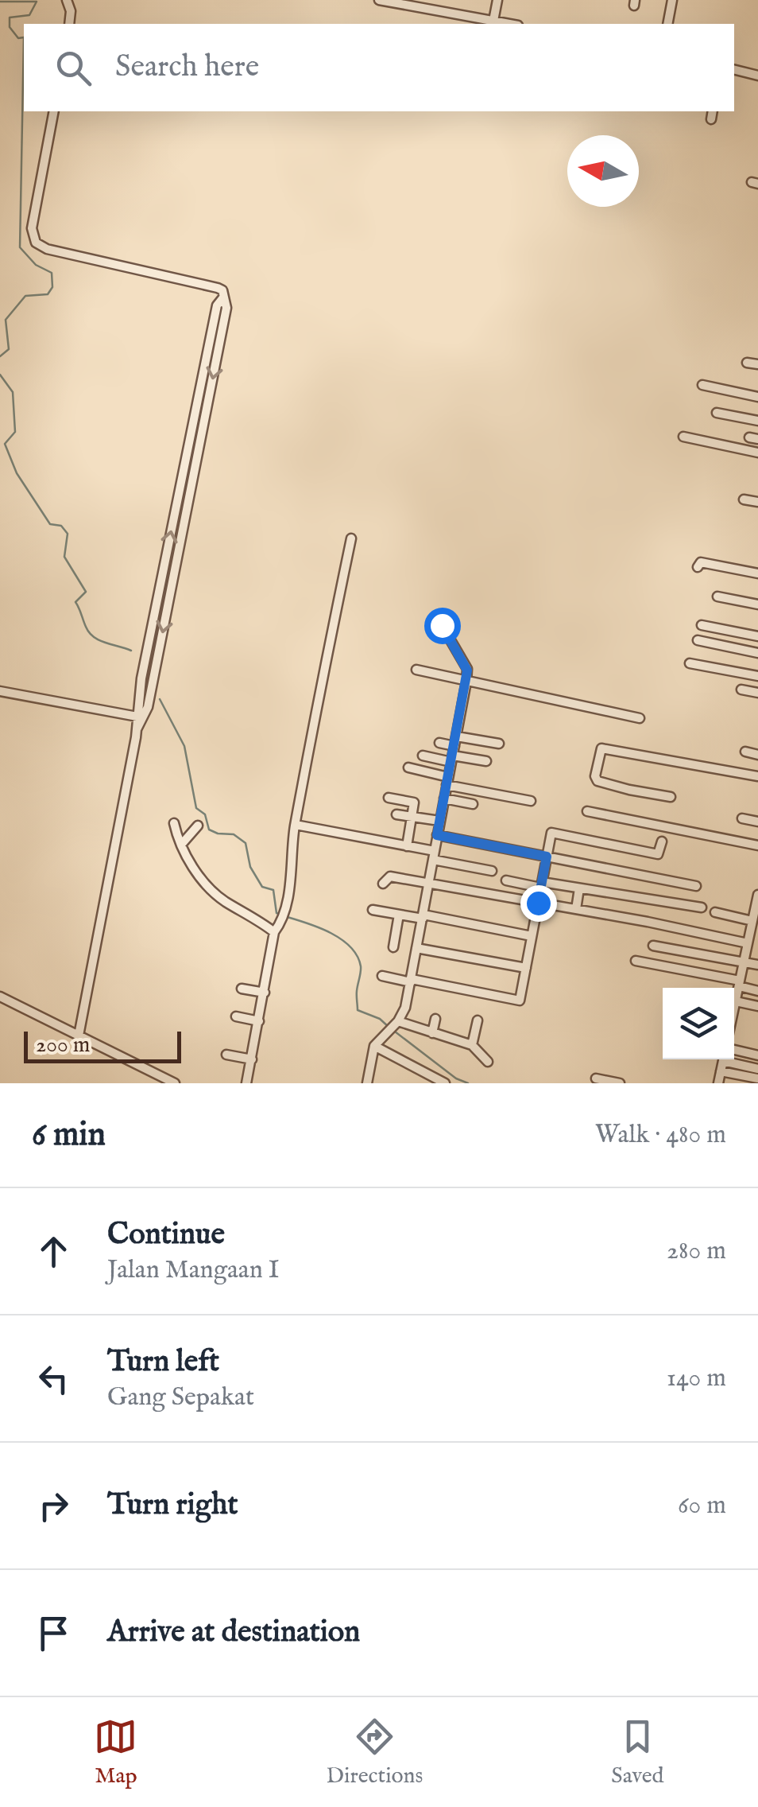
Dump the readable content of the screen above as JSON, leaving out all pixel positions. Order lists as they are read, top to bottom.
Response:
{
  "scale_bar": "200 m",
  "north": "left",
  "page": {
    "search": "Search here",
    "scale": "200 m",
    "heading": ["6 min", "Walk · 480 m"],
    "list": [
      ["Continue", "Jalan Mangaan I", "280 m"],
      ["Turn left", "Gang Sepakat", "140 m"],
      ["Turn right", "60 m"],
      "Arrive at destination"
    ],
    "nav": ["Map", "Directions", "Saved"]
  }
}
